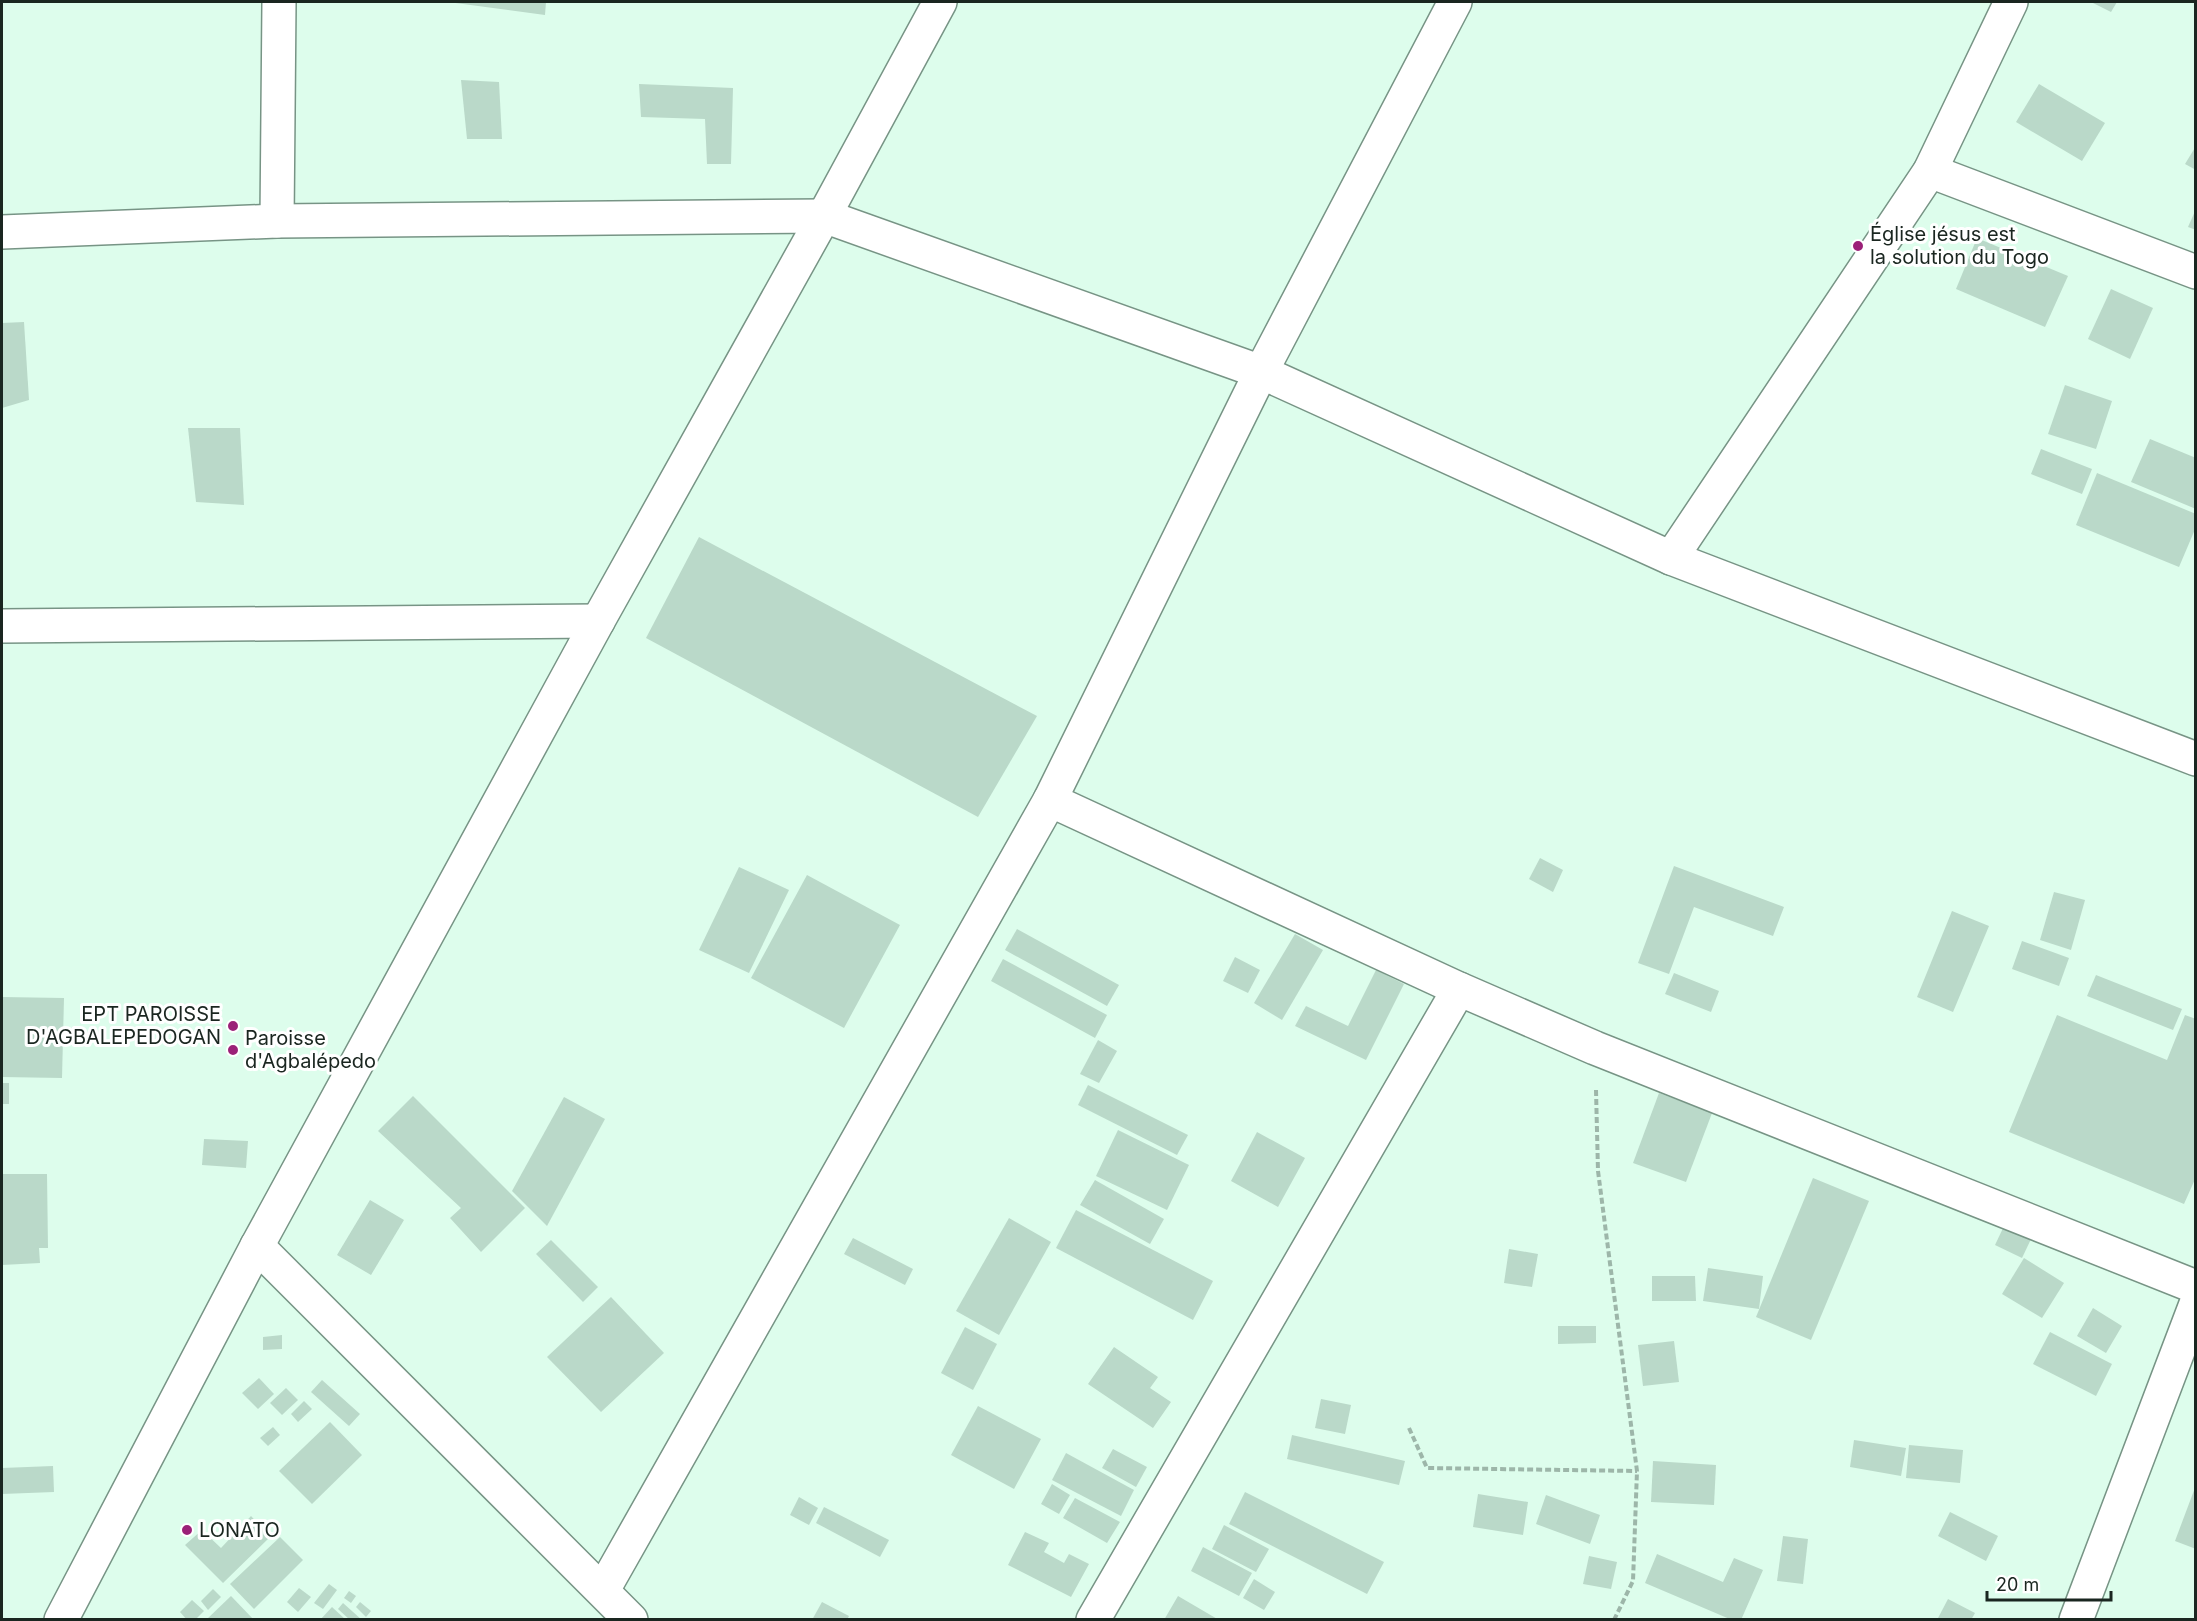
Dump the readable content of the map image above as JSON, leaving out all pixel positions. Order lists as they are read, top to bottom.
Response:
{
  "places": [
    "Église jésus est la solution du Togo",
    "EPT PAROISSE D'AGBALEPEDOGAN",
    "Paroisse d'Agbalépedo",
    "LONATO"
  ],
  "scale_bar": "20 m"
}
